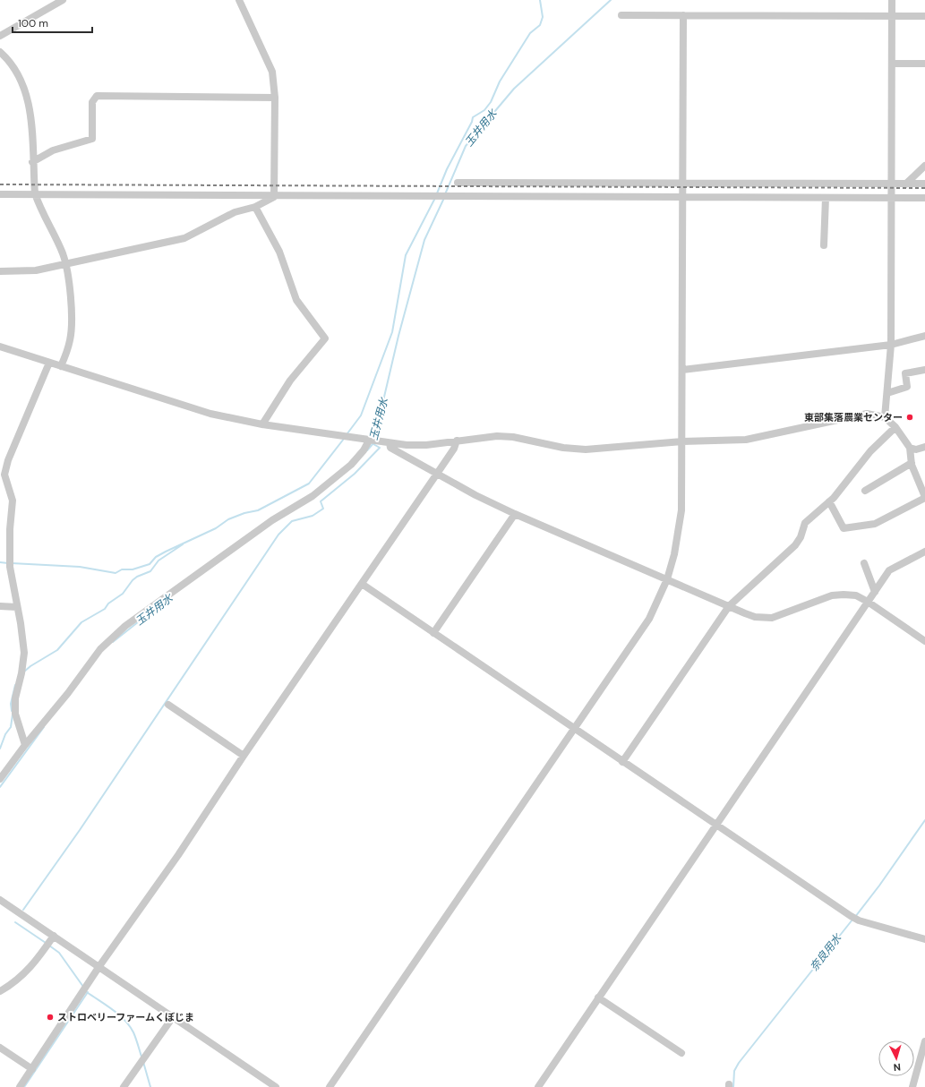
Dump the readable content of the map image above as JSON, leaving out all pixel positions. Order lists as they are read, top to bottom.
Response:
{
  "water": ["玉井用水", "奈良用水"],
  "places": ["東部集落農業センター", "ストロベリーファームくぼじま"],
  "scale_bar": "100 m",
  "north": "bottom"
}
